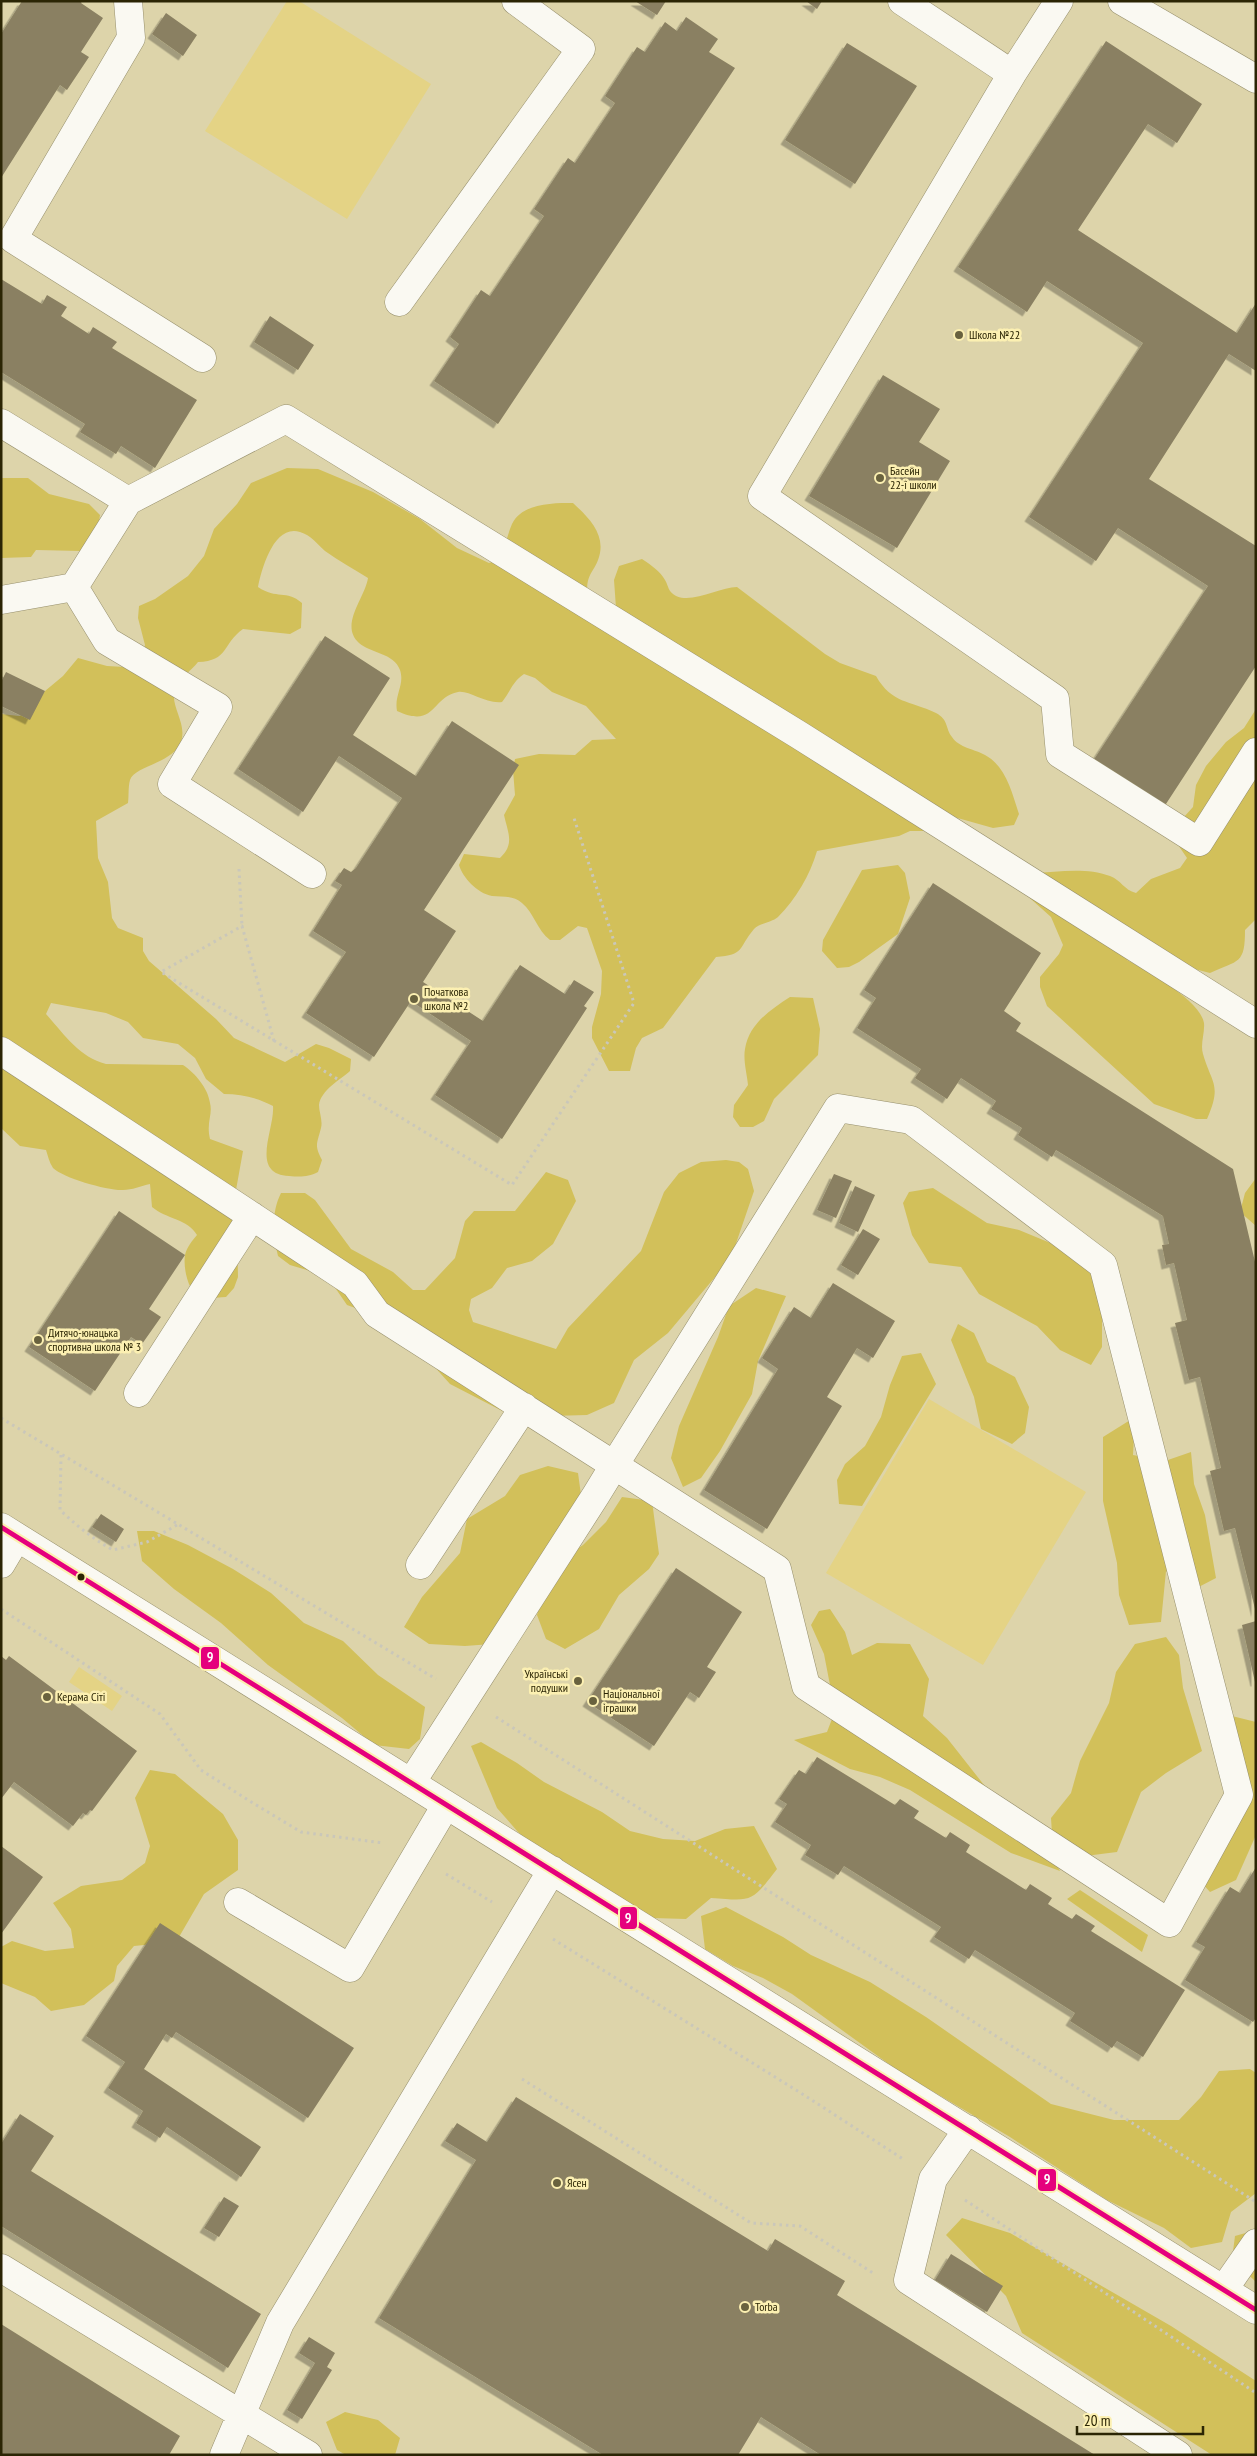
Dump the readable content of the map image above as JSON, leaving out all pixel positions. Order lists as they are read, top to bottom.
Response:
{
  "places": [
    "Школа №22",
    "Басейн 22-ї школи",
    "Початкова школа №2",
    "Дитячо-юнацька спортивна школа № 3",
    "Українські подушки",
    "Керама Сіті",
    "Національної іграшки",
    "Ясен",
    "Torba"
  ],
  "lines": ["transit line 9"],
  "scale_bar": "20 m"
}
